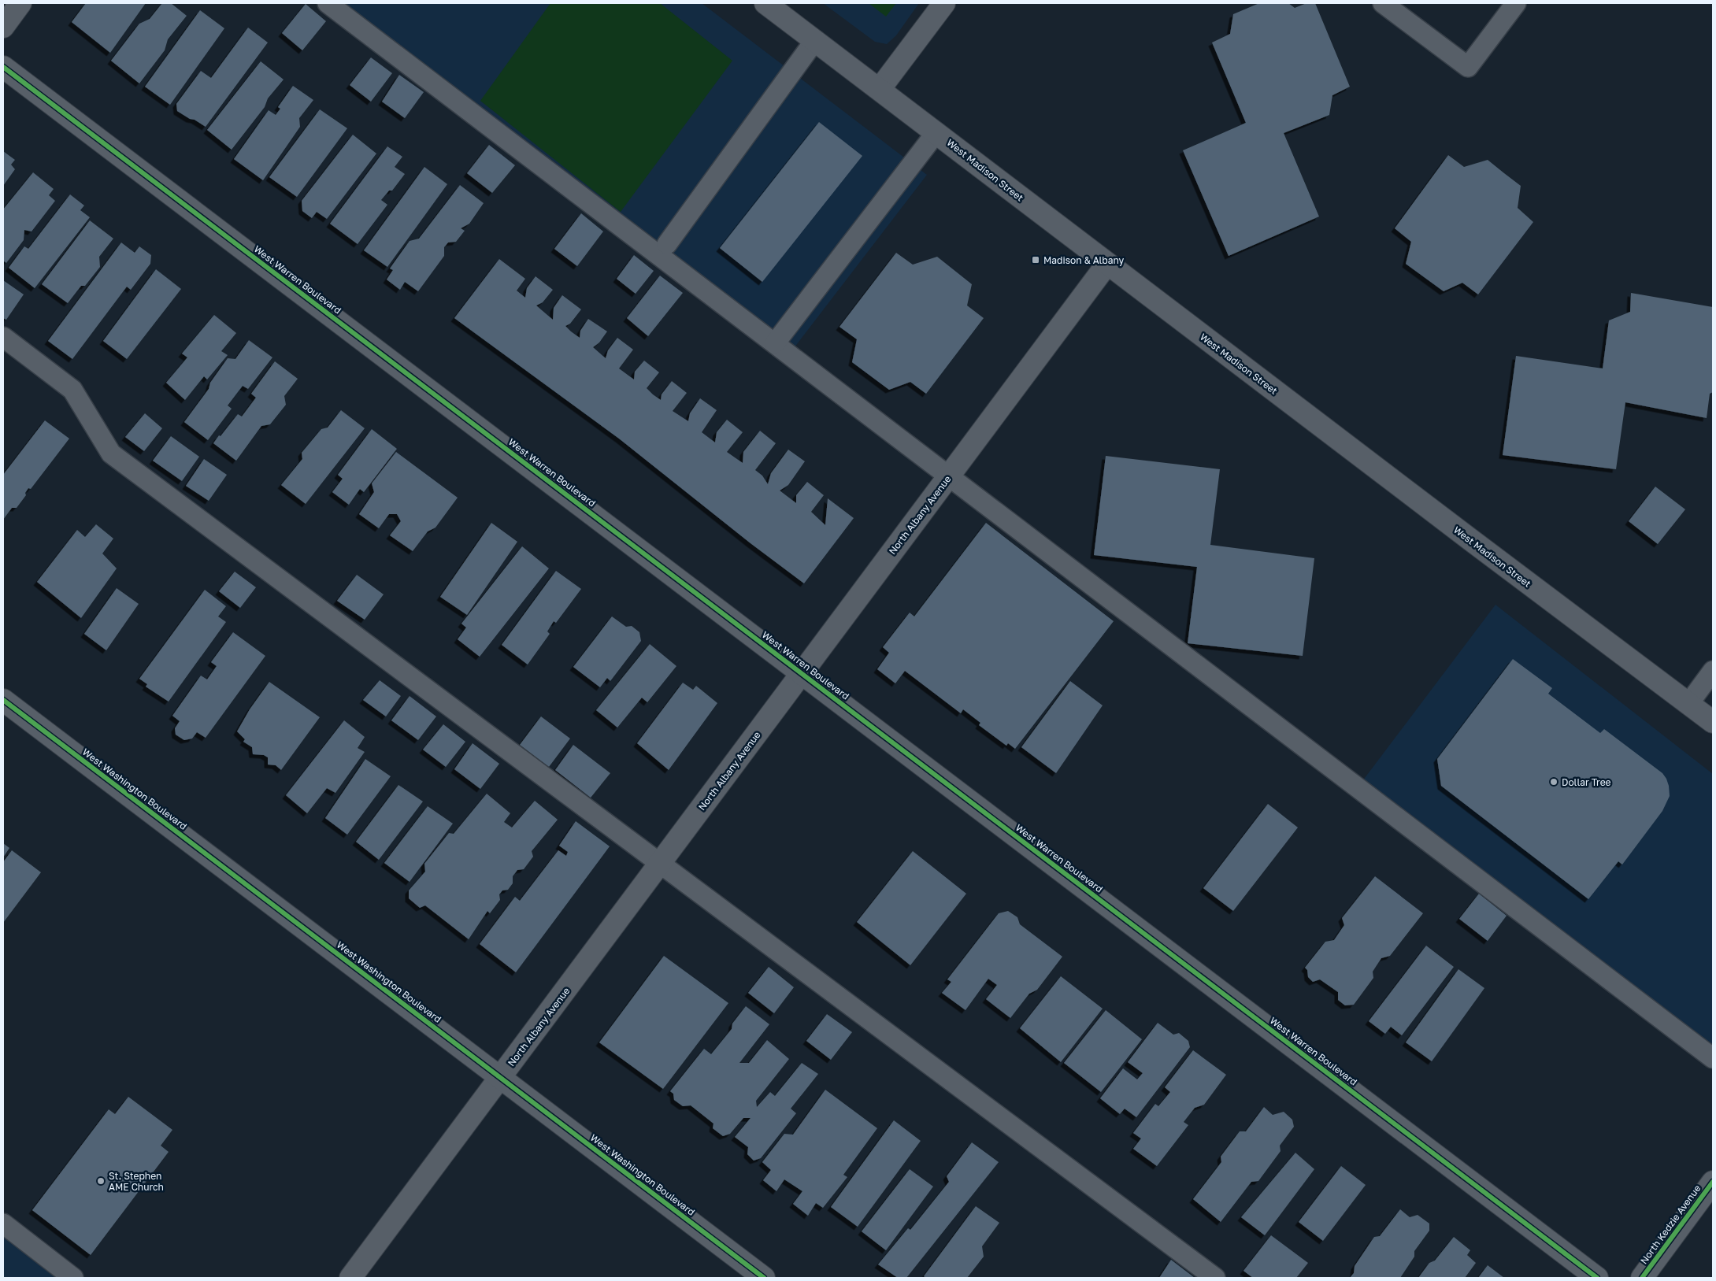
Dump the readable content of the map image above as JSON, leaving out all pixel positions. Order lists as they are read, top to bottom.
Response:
{
  "streets": {
    "street": [
      "West Madison Street",
      "West Warren Boulevard",
      "North Albany Avenue",
      "West Washington Boulevard",
      "North Kedzie Avenue"
    ]
  },
  "crossings": [
    ["West Madison Street", "North Albany Avenue"],
    ["West Warren Boulevard", "North Albany Avenue"],
    ["North Albany Avenue", "West Washington Boulevard"]
  ],
  "places": {
    "transit": ["Madison & Albany"],
    "other": ["Dollar Tree", "St. Stephen AME Church"]
  }
}
